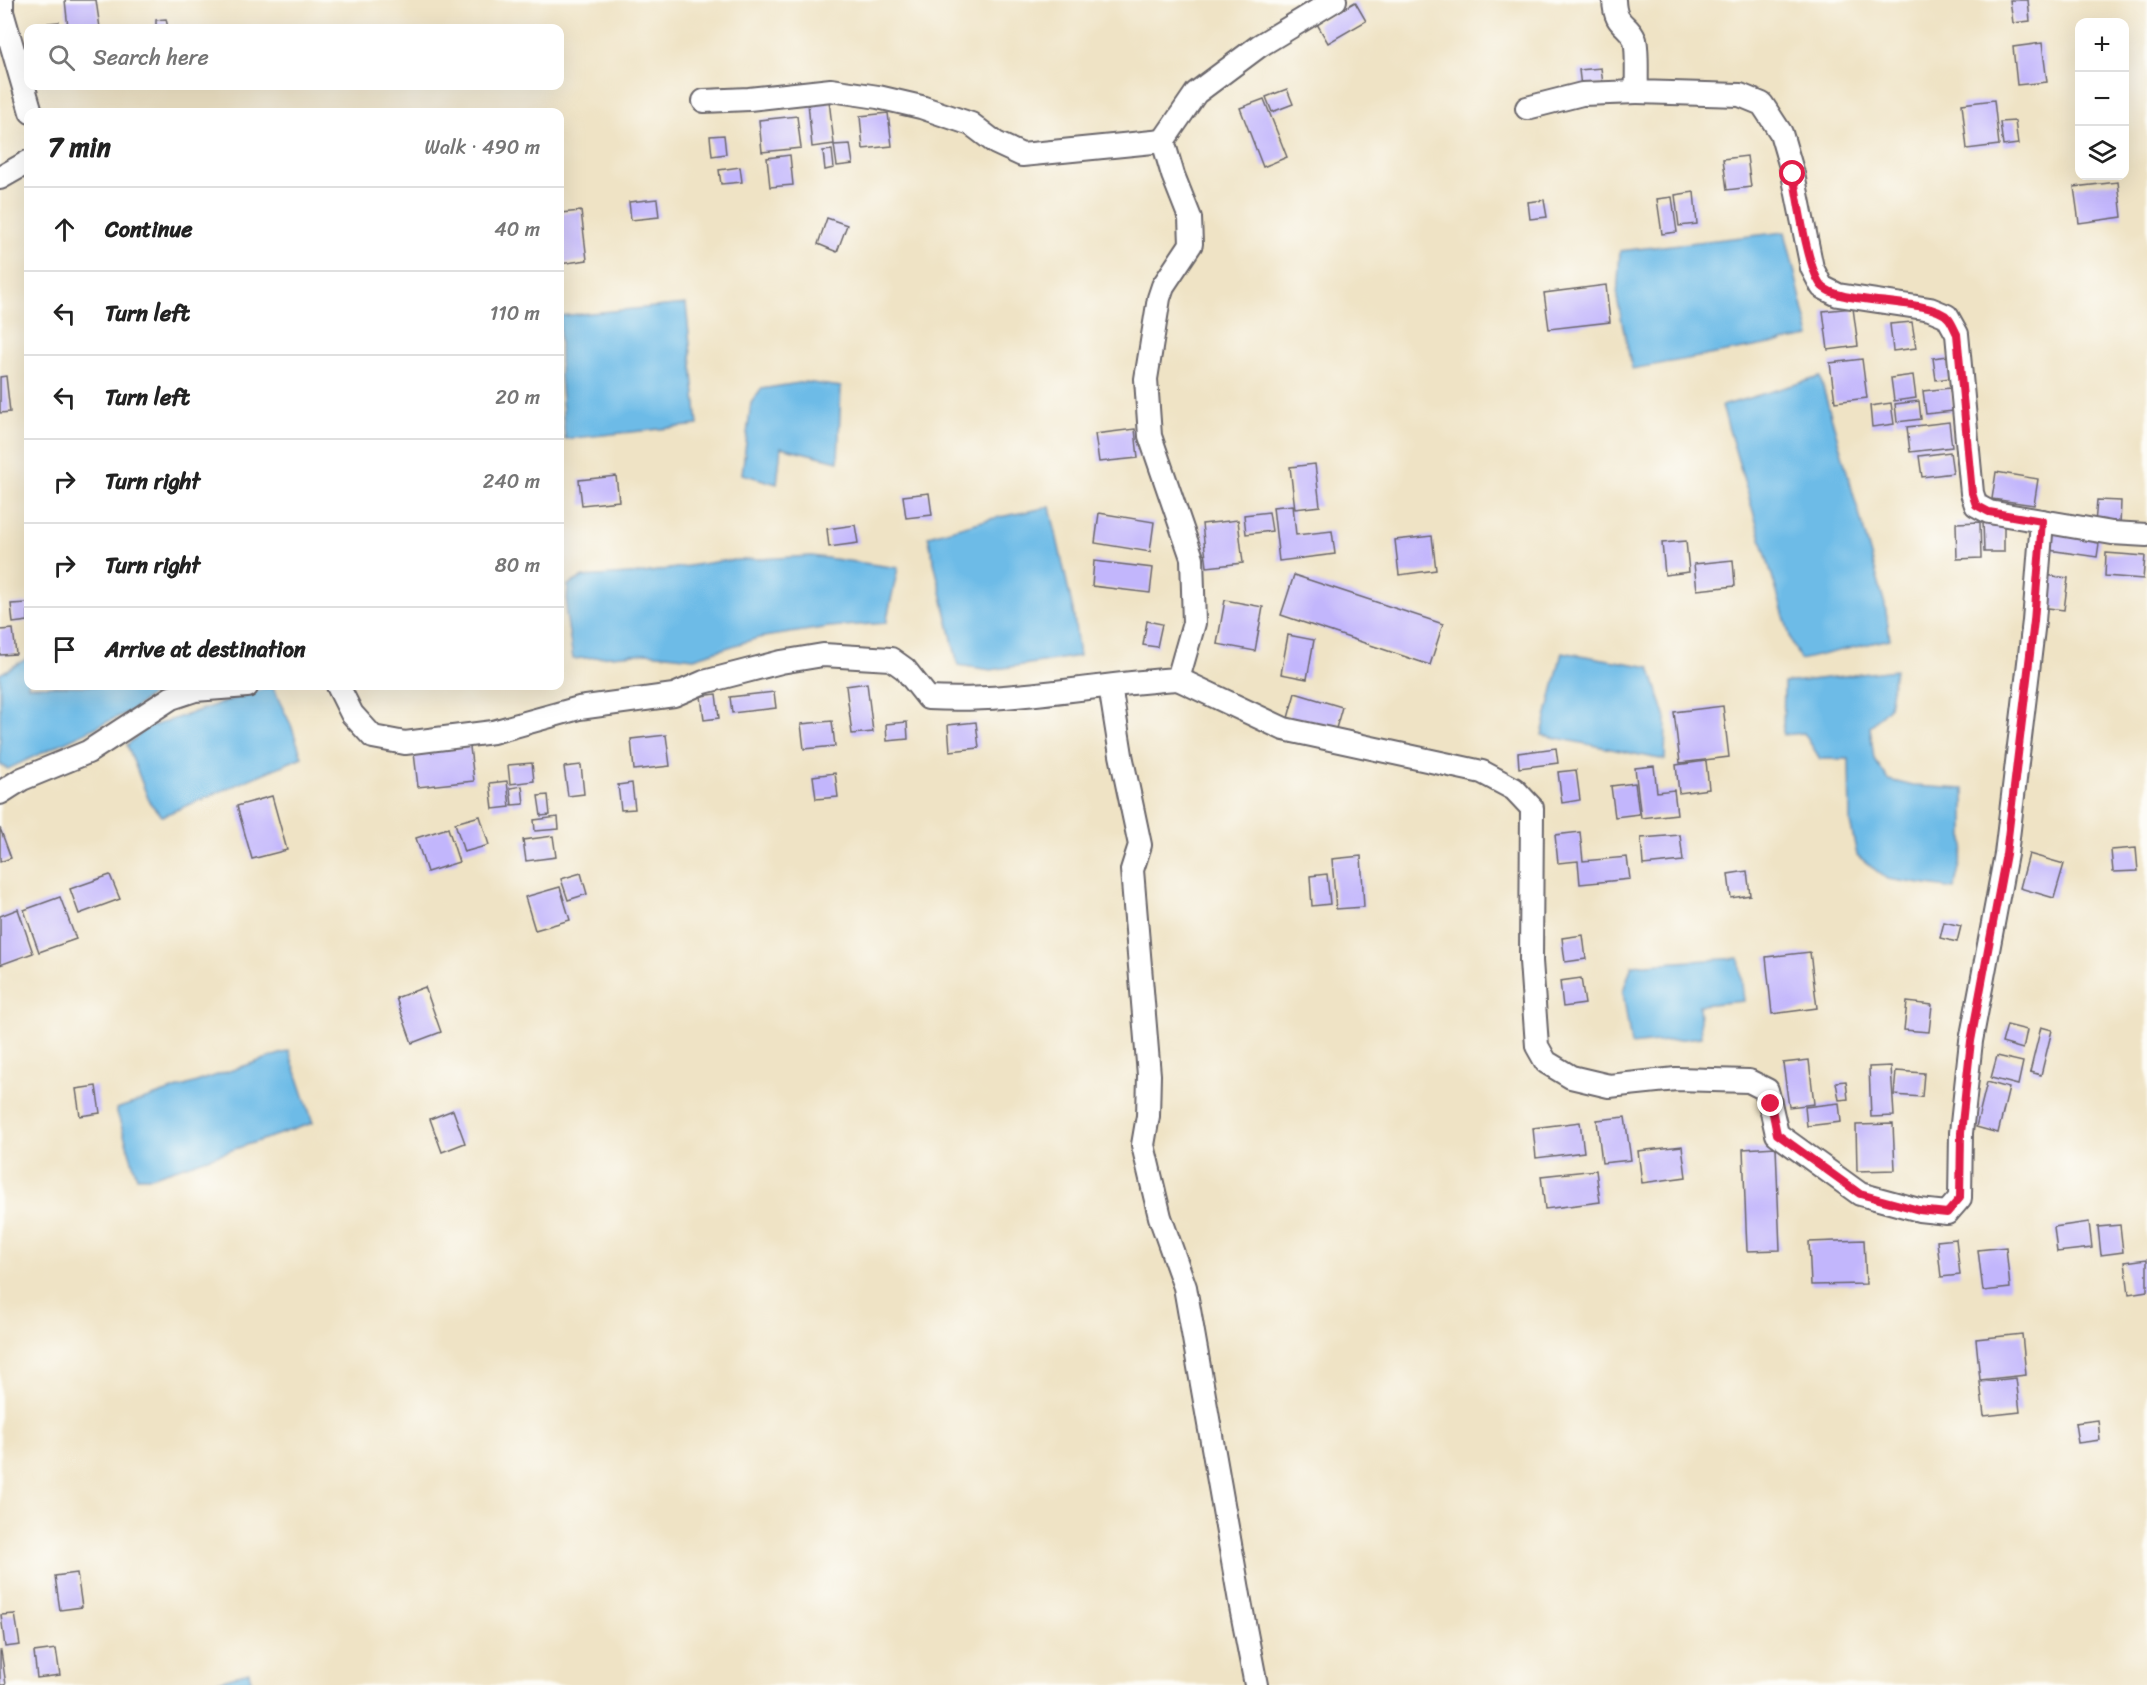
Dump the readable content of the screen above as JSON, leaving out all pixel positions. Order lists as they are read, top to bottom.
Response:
{
  "page": {
    "map_buttons": ["+", "−"],
    "search": "Search here",
    "heading": ["7 min", "Walk · 490 m"],
    "list": [
      ["Continue", "40 m"],
      ["Turn left", "110 m"],
      ["Turn left", "20 m"],
      ["Turn right", "240 m"],
      ["Turn right", "80 m"],
      "Arrive at destination"
    ]
  }
}
